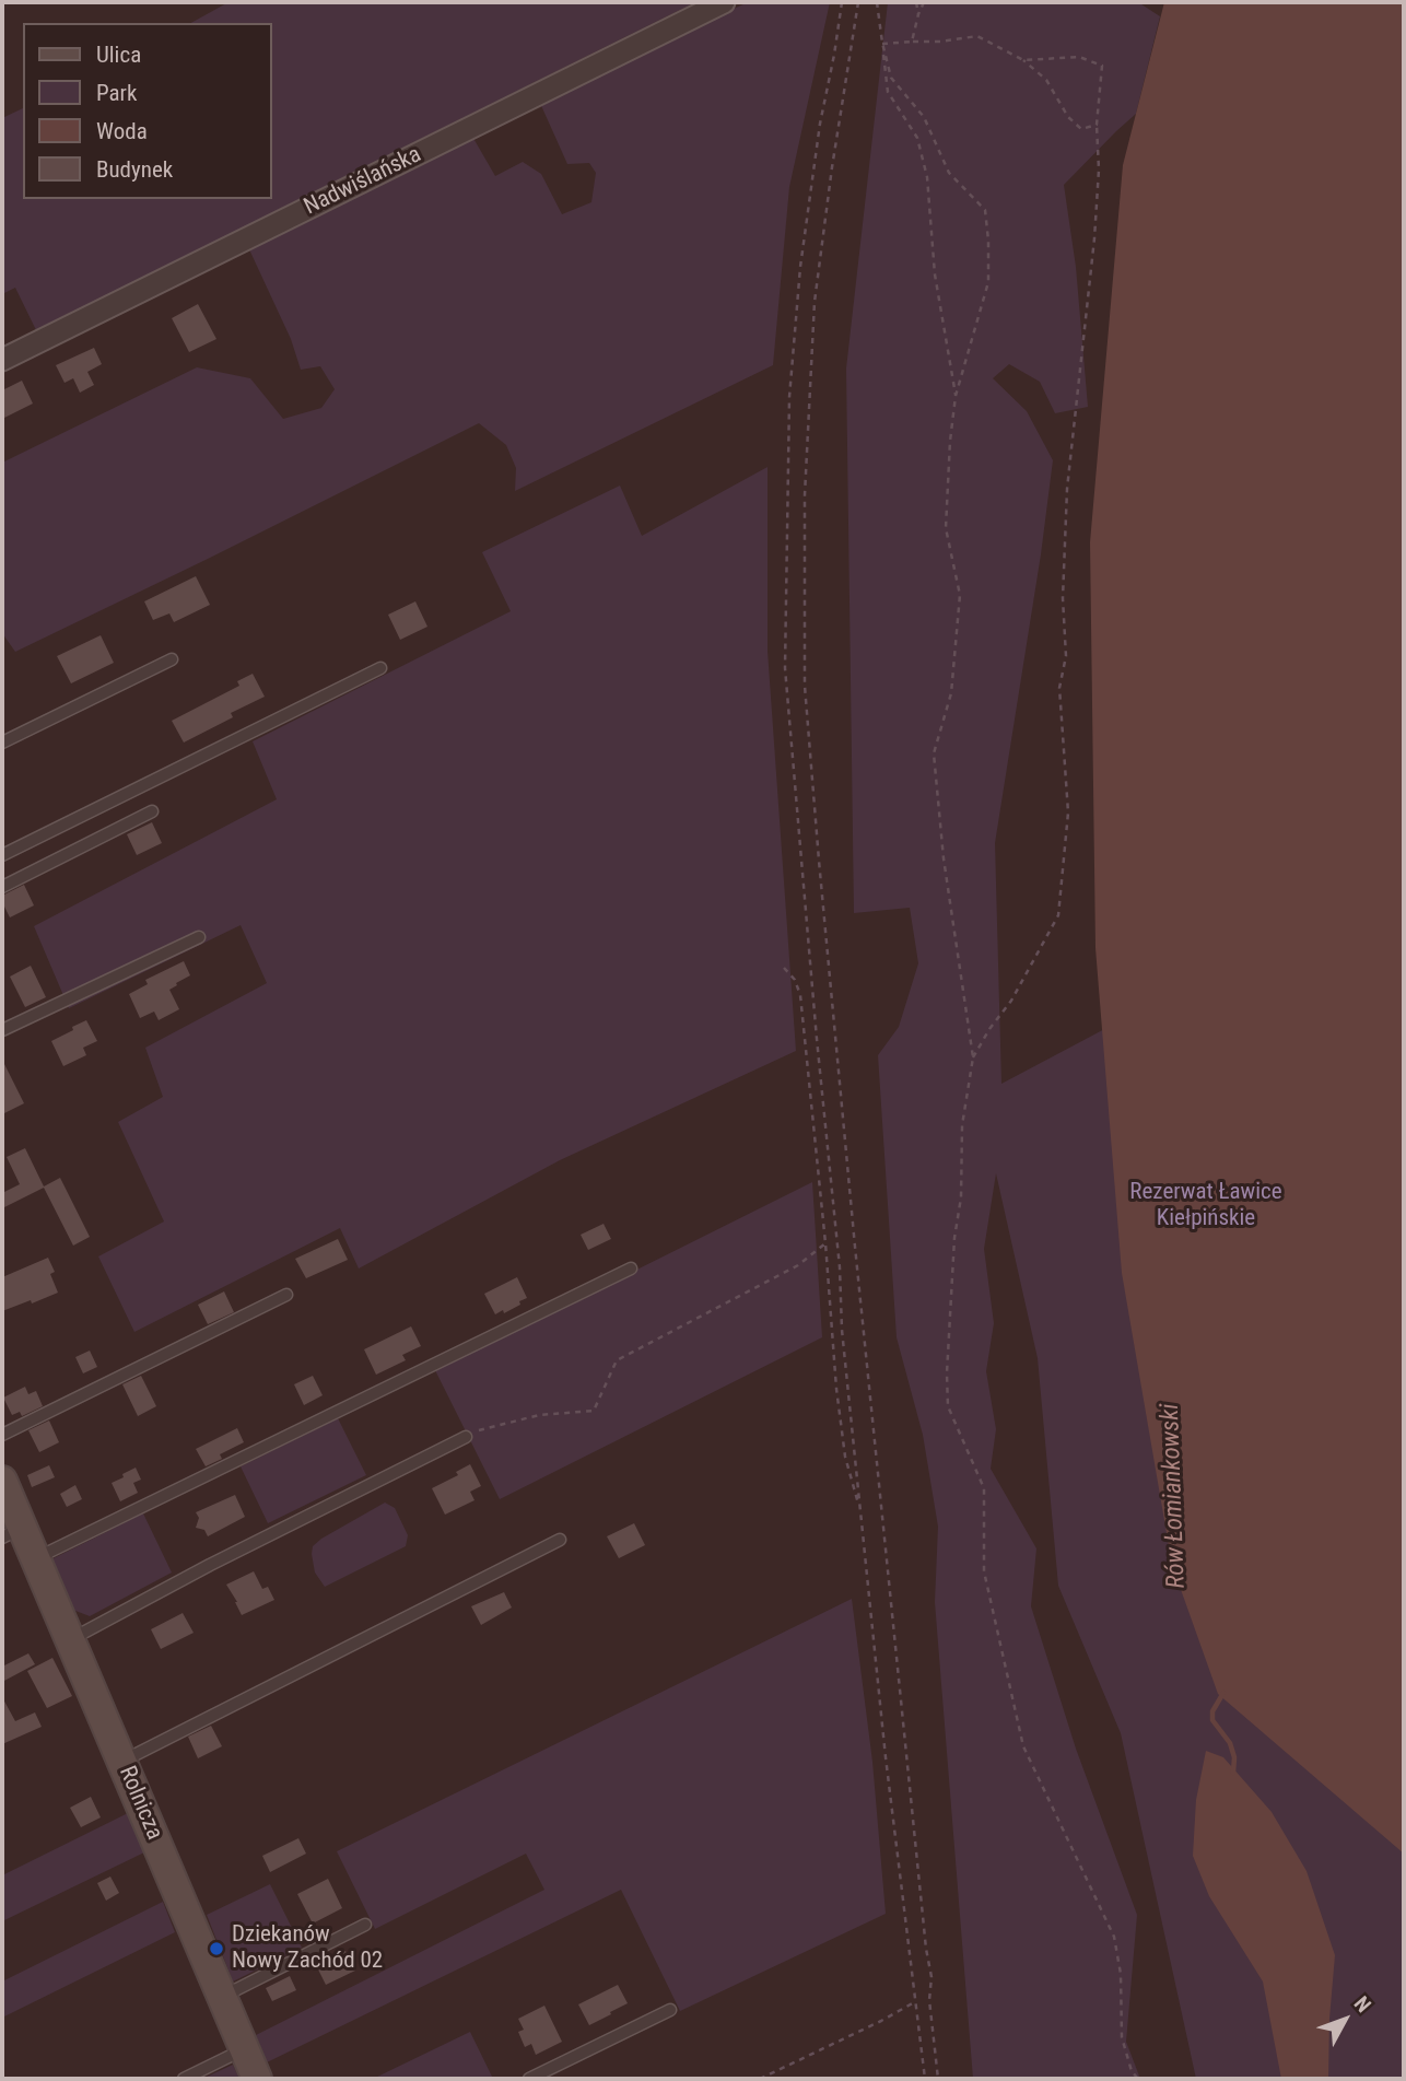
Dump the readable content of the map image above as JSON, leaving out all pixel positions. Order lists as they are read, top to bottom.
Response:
{
  "streets": {
    "street": ["Nadwiślańska", "Rolnicza"]
  },
  "water": ["Rów Łomiankowski"],
  "parks": ["Rezerwat Ławice Kiełpińskie"],
  "places": ["Dziekanów Nowy Zachód 02"],
  "legend": [
    "Ulica",
    "Park",
    "Woda",
    "Budynek"
  ],
  "north": "top right"
}
